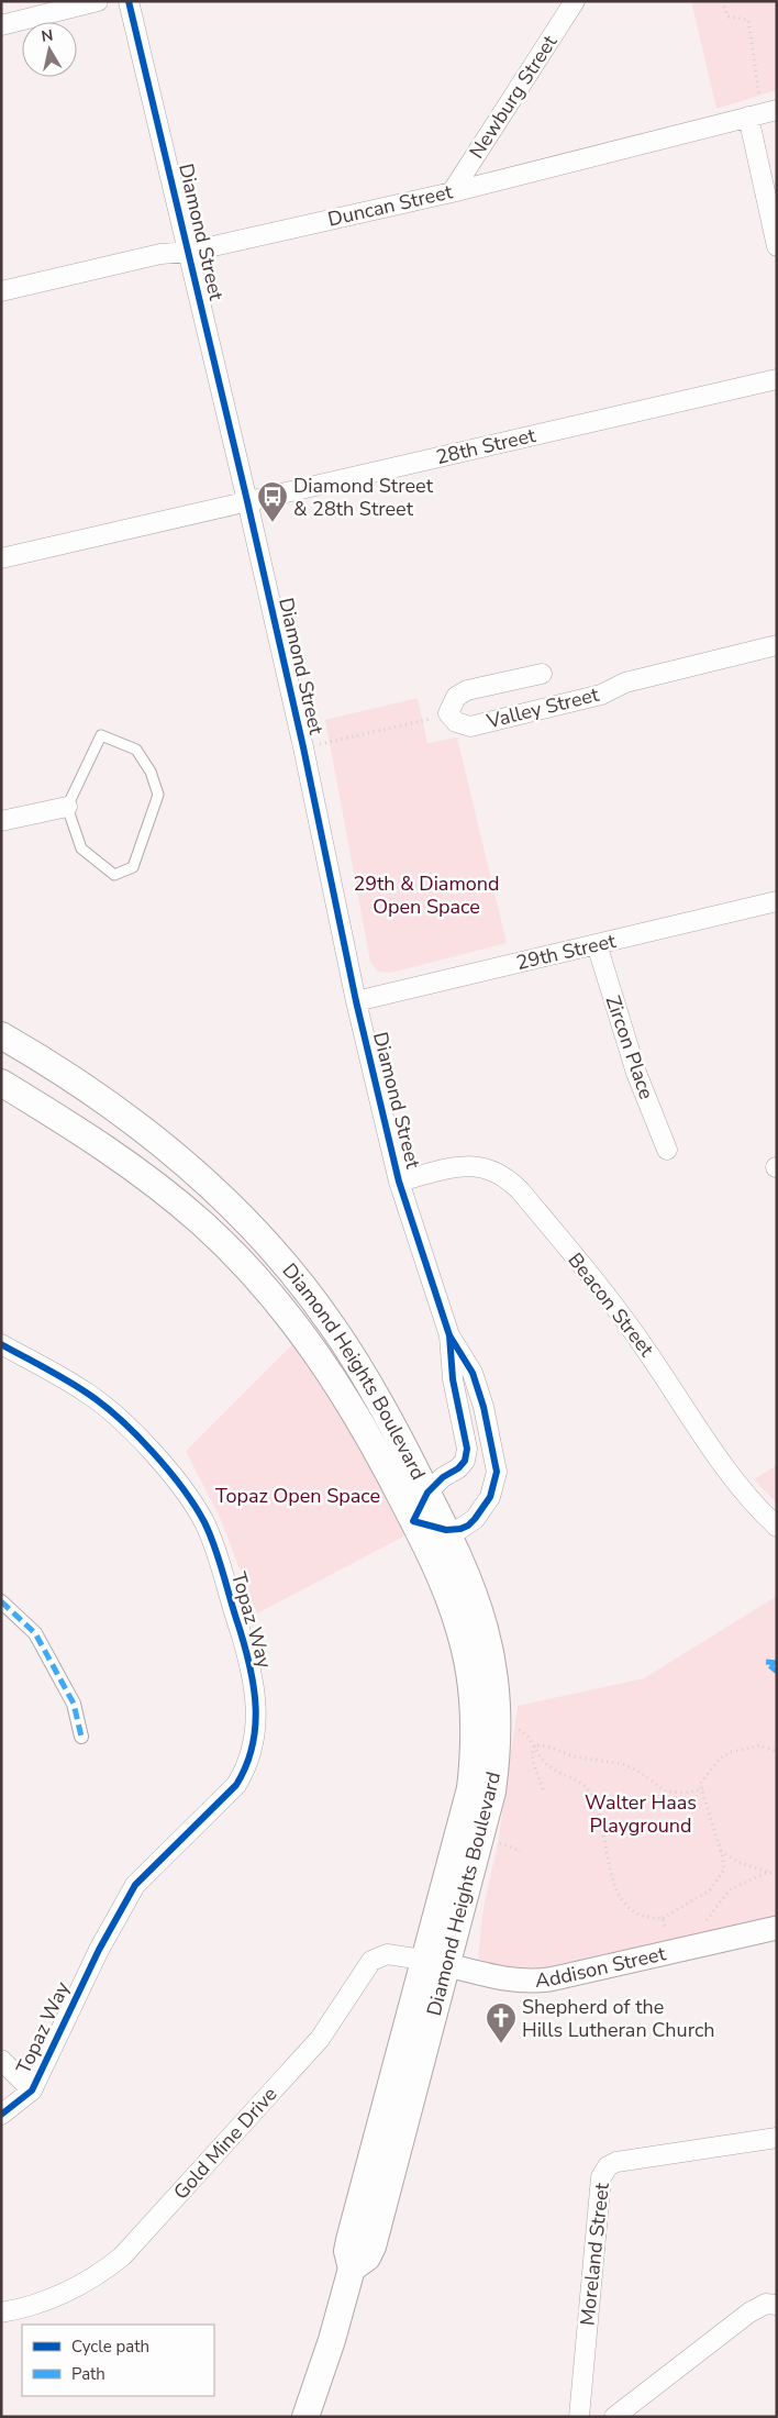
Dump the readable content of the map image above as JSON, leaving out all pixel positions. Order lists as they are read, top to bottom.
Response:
{
  "streets": {
    "main road": ["Diamond Heights Boulevard"],
    "street": [
      "Newburg Street",
      "Duncan Street",
      "Diamond Street",
      "28th Street",
      "Valley Street",
      "29th Street",
      "Zircon Place",
      "Beacon Street",
      "Topaz Way",
      "Addison Street",
      "Gold Mine Drive",
      "Moreland Street"
    ]
  },
  "crossings": [
    ["Newburg Street", "Duncan Street"],
    ["Duncan Street", "Diamond Street"],
    ["Diamond Street", "28th Street"],
    ["Diamond Street", "29th Street"],
    ["Diamond Street", "Beacon Street"],
    ["Diamond Street", "Diamond Heights Boulevard"],
    ["29th Street", "Zircon Place"],
    ["Diamond Heights Boulevard", "Addison Street"],
    ["Diamond Heights Boulevard", "Gold Mine Drive"],
    ["Addison Street", "Gold Mine Drive"]
  ],
  "parks": ["29th & Diamond Open Space", "Topaz Open Space", "Walter Haas Playground"],
  "places": {
    "bus stop": ["Diamond Street & 28th Street"],
    "church": ["Shepherd of the Hills Lutheran Church"]
  },
  "legend": ["Cycle path", "Path"],
  "north": "top"
}
